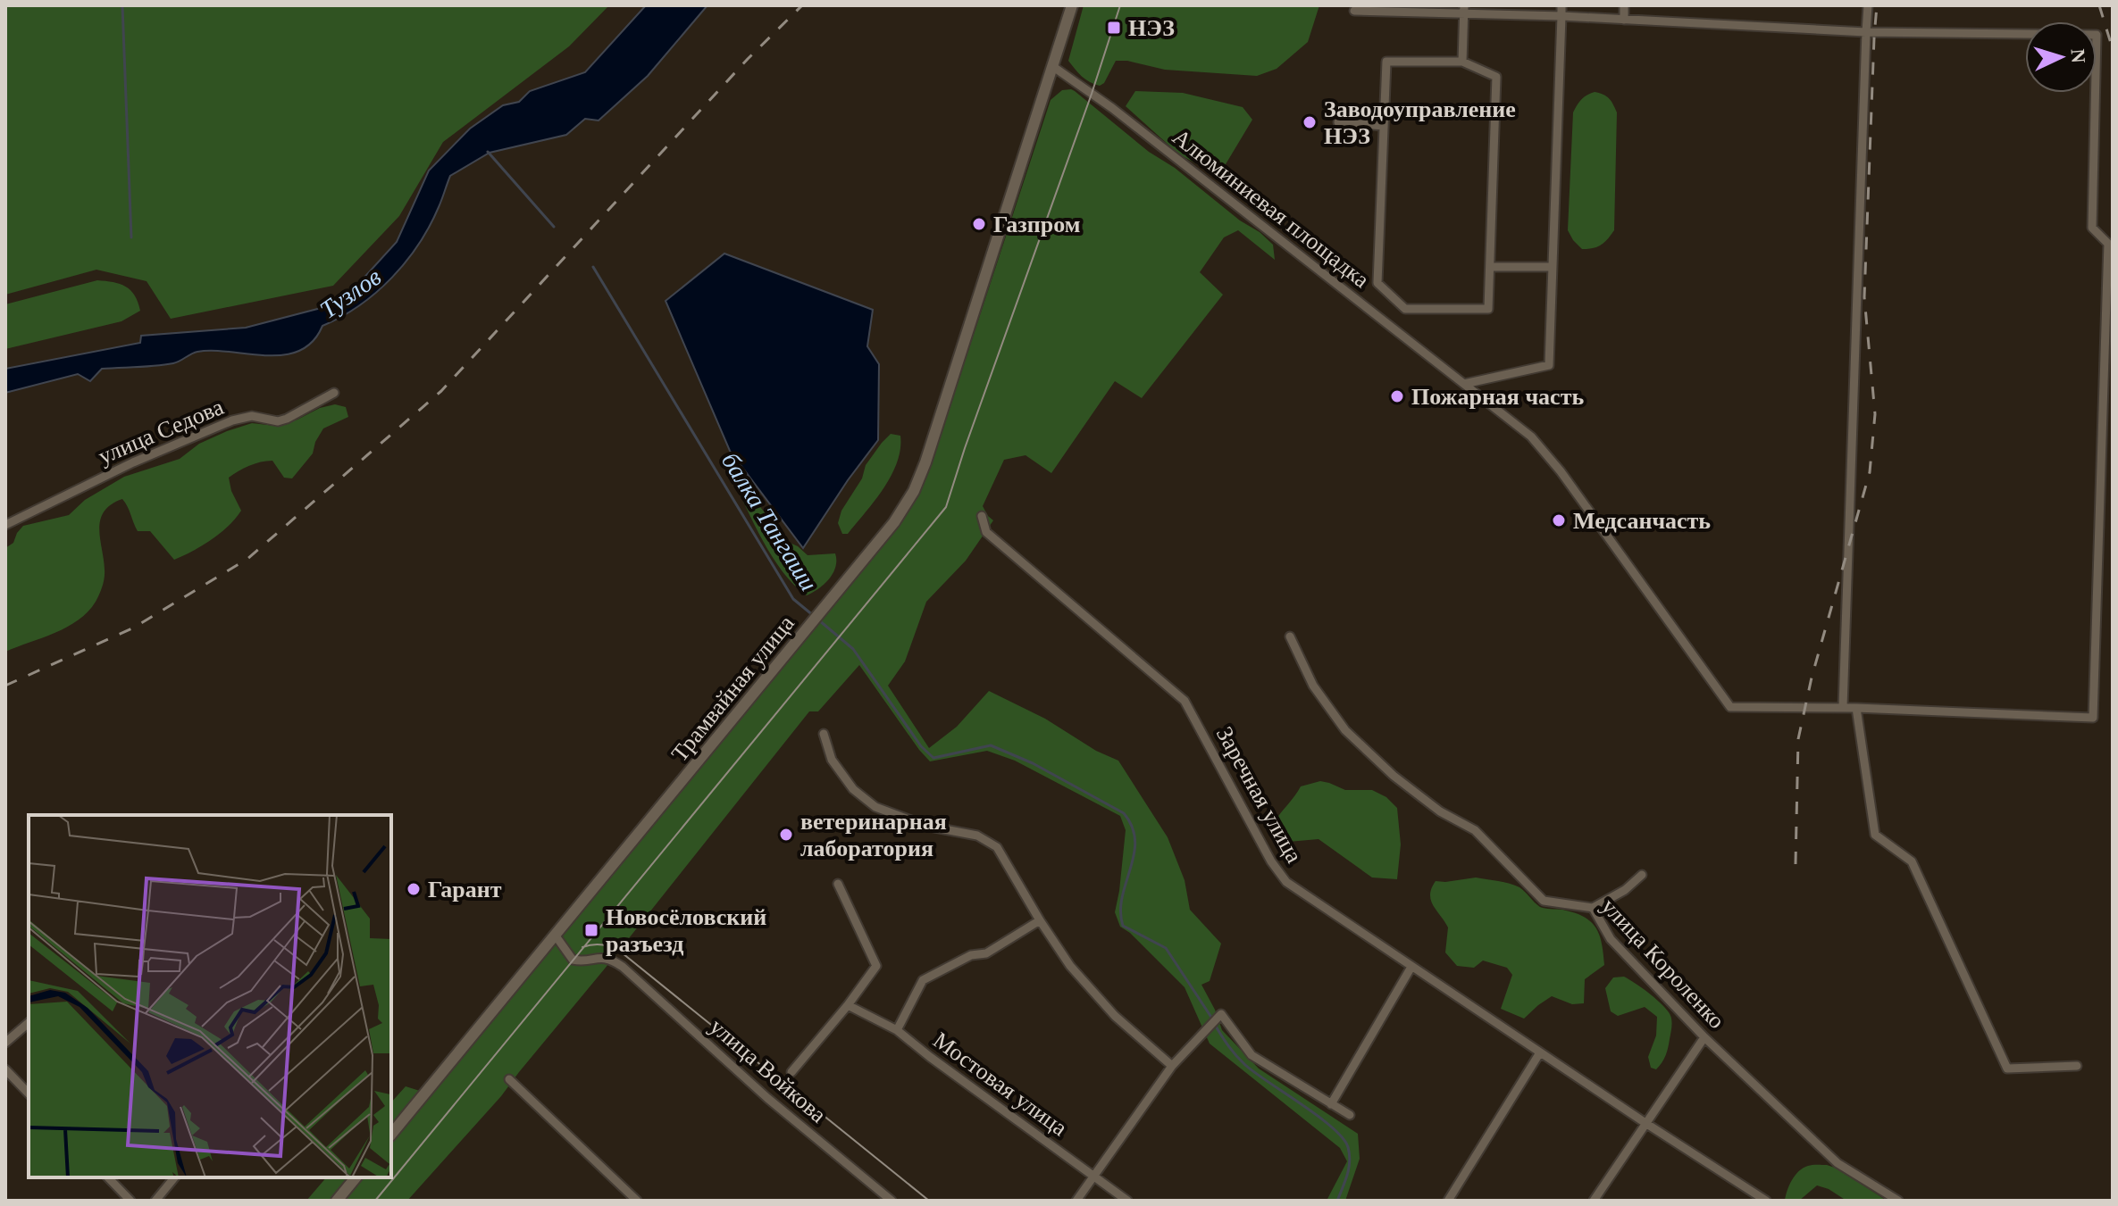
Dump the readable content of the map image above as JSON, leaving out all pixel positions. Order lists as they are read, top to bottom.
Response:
{
  "streets": {
    "main road": ["Трамвайная улица"],
    "street": [
      "Алюминиевая площадка",
      "улица Седова",
      "Заречная улица",
      "улица Короленко",
      "улица Войкова",
      "Мостовая улица"
    ]
  },
  "crossings": [
    ["Алюминиевая площадка", "Трамвайная улица"],
    ["Трамвайная улица", "улица Войкова"]
  ],
  "water": ["Тузлов", "балка Тангаши"],
  "places": {
    "transit": ["НЭЗ", "Новосёловский разъезд"],
    "other": [
      "Заводоуправление НЭЗ",
      "Газпром",
      "Пожарная часть",
      "Медсанчасть",
      "ветеринарная лаборатория",
      "Гарант"
    ]
  },
  "north": "right"
}
